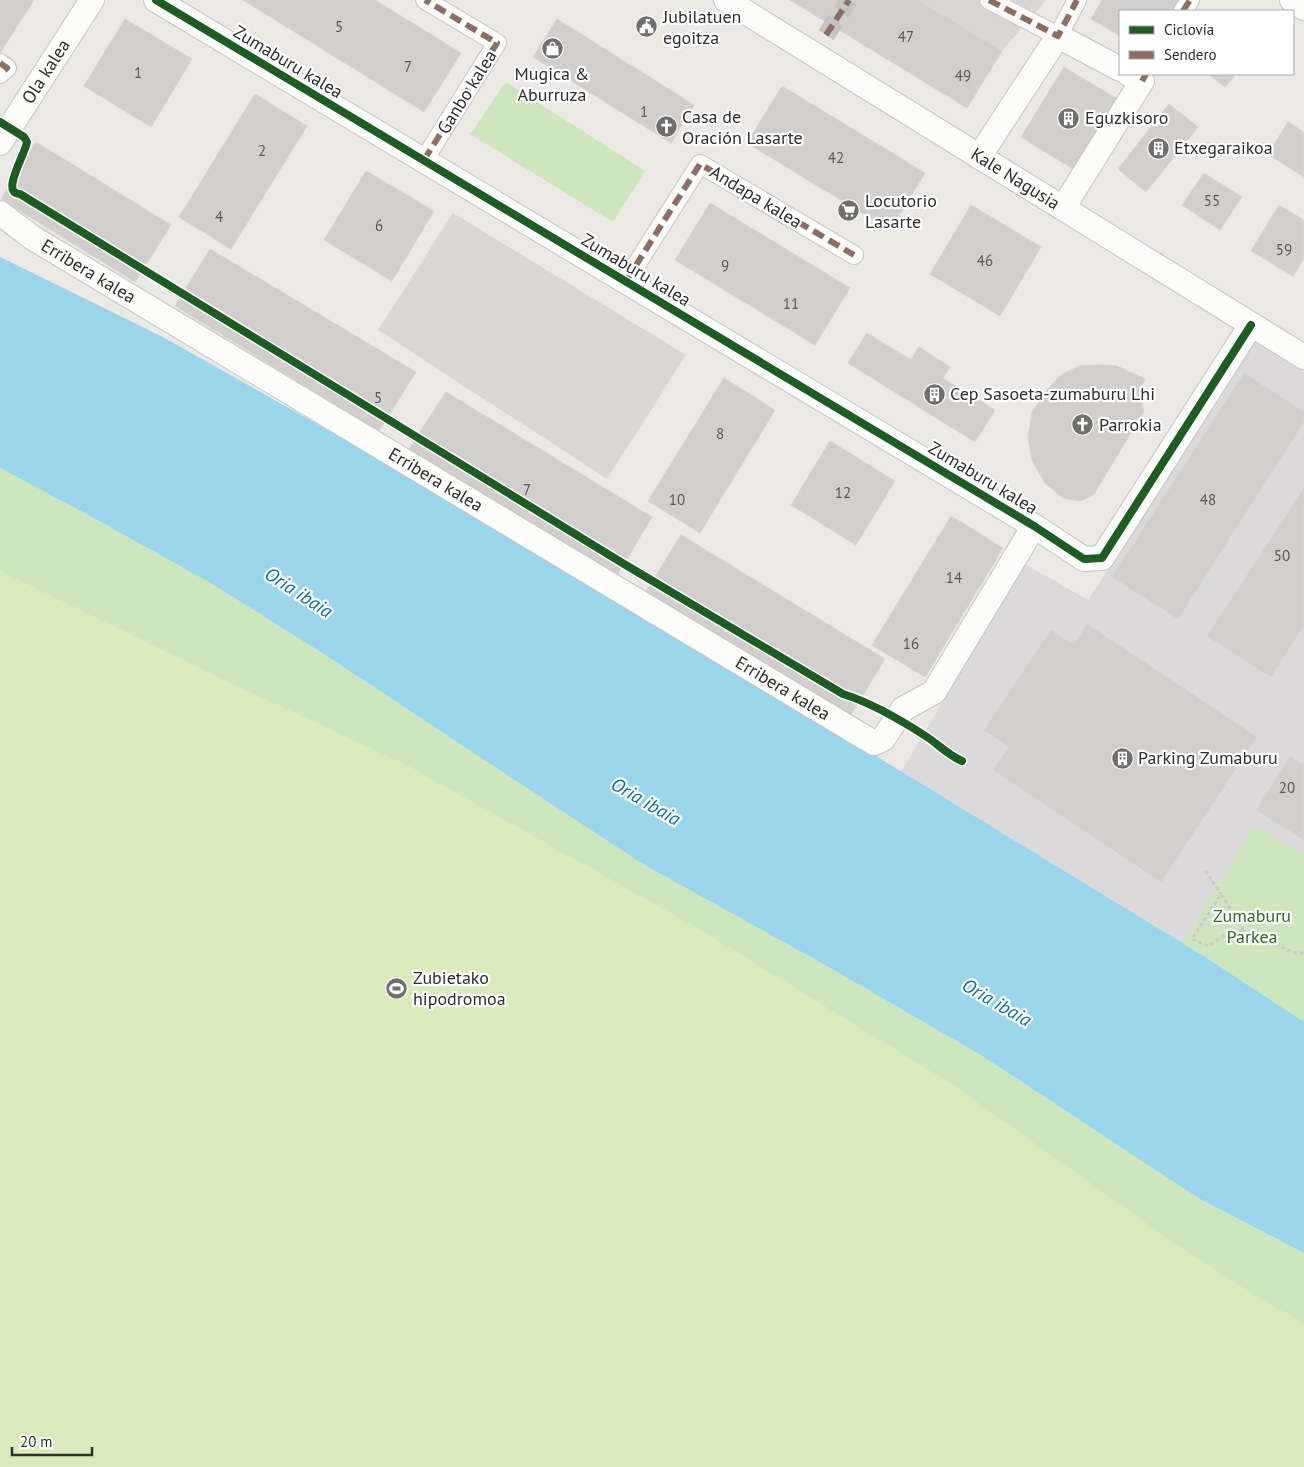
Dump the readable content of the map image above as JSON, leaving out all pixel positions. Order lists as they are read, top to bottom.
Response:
{
  "streets": {
    "street": [
      "Zumaburu kalea",
      "Ola kalea",
      "Ganbo kalea",
      "Kale Nagusia",
      "Andapa kalea",
      "Erribera kalea"
    ]
  },
  "crossings": [
    ["Zumaburu kalea", "Ganbo kalea"],
    ["Zumaburu kalea", "Kale Nagusia"],
    ["Zumaburu kalea", "Andapa kalea"],
    ["Zumaburu kalea", "Erribera kalea"]
  ],
  "water": ["Oria ibaia"],
  "parks": ["Zumaburu Parkea"],
  "places": {
    "public building": ["Jubilatuen egoitza"],
    "shop": ["Mugica & Aburruza"],
    "building": [
      "Eguzkisoro",
      "Etxegaraikoa",
      "Cep Sasoeta-zumaburu Lhi",
      "Parking Zumaburu"
    ],
    "church": ["Casa de Oración Lasarte", "Parrokia"],
    "supermarket": ["Locutorio Lasarte"],
    "sports": ["Zubietako hipodromoa"]
  },
  "house_numbers": [
    "5",
    "47",
    "7",
    "1",
    "49",
    "1",
    "2",
    "42",
    "55",
    "4",
    "6",
    "59",
    "46",
    "9",
    "11",
    "5",
    "8",
    "7",
    "12",
    "10",
    "48",
    "50",
    "14",
    "16",
    "20"
  ],
  "legend": ["Ciclovía", "Sendero"],
  "scale_bar": "20 m"
}
